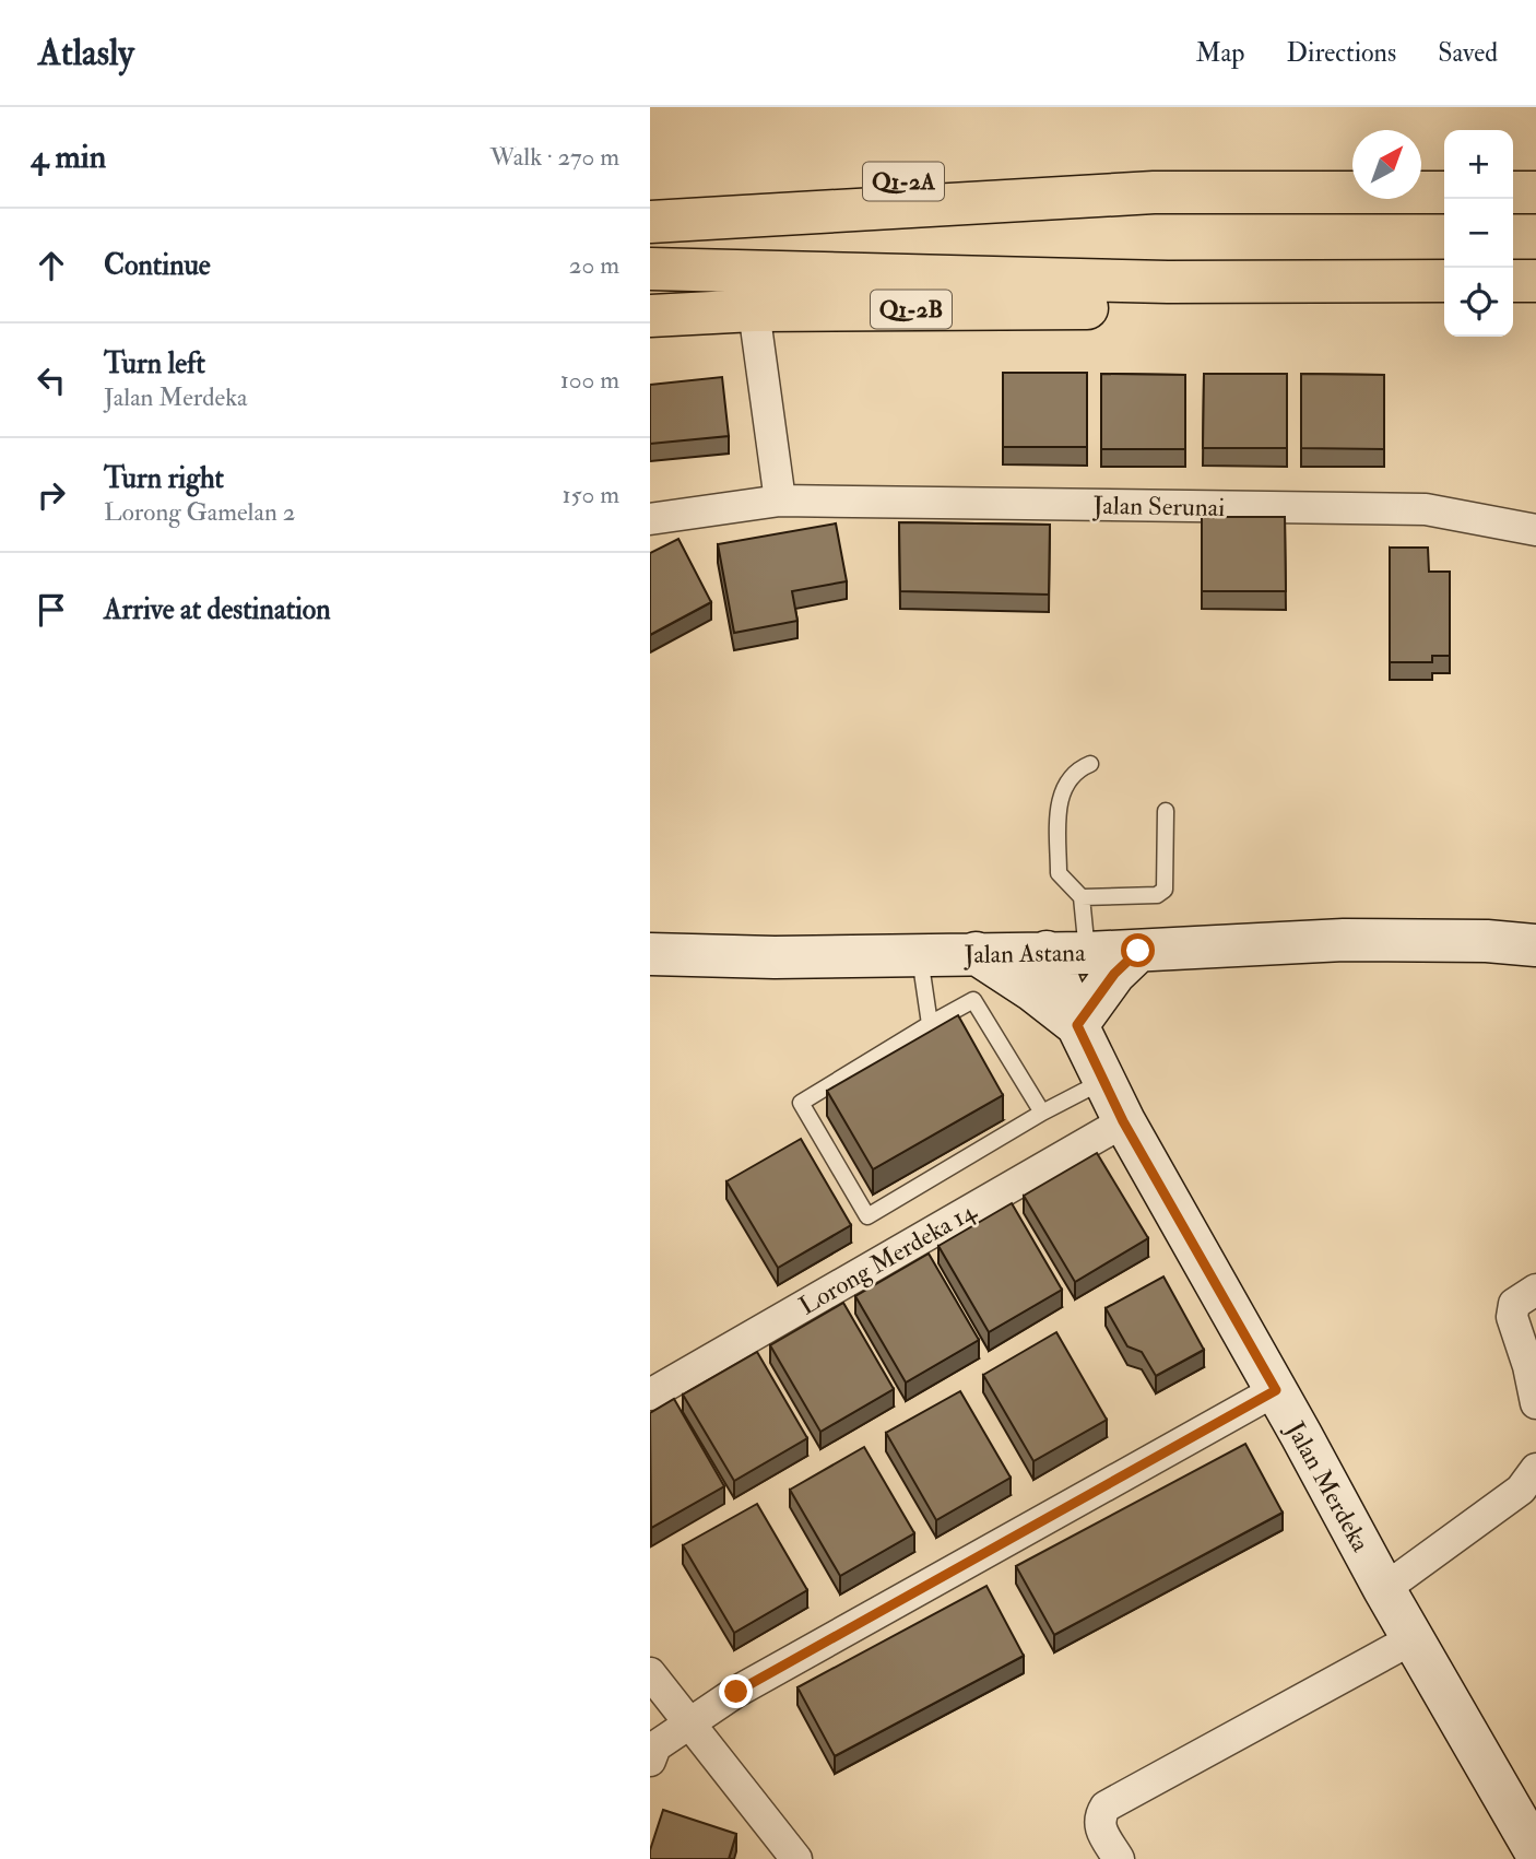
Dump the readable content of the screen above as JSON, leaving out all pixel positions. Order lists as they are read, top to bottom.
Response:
{
  "streets": {
    "main road": [
      "Q1-2A",
      "Q1-2B",
      "Jalan Astana",
      "Jalan Merdeka"
    ],
    "street": ["Jalan Serunai", "Lorong Merdeka 14"]
  },
  "crossings": [
    ["Jalan Astana", "Jalan Merdeka"],
    ["Lorong Merdeka 14", "Jalan Merdeka"]
  ],
  "north": "top right",
  "page": {
    "header": "Atlasly",
    "nav": ["Map", "Directions", "Saved"],
    "heading": ["4 min", "Walk · 270 m"],
    "map_buttons": ["+", "−"],
    "list": [
      ["Continue", "20 m"],
      ["Turn left", "Jalan Merdeka", "100 m"],
      ["Turn right", "Lorong Gamelan 2", "150 m"],
      "Arrive at destination"
    ]
  }
}
